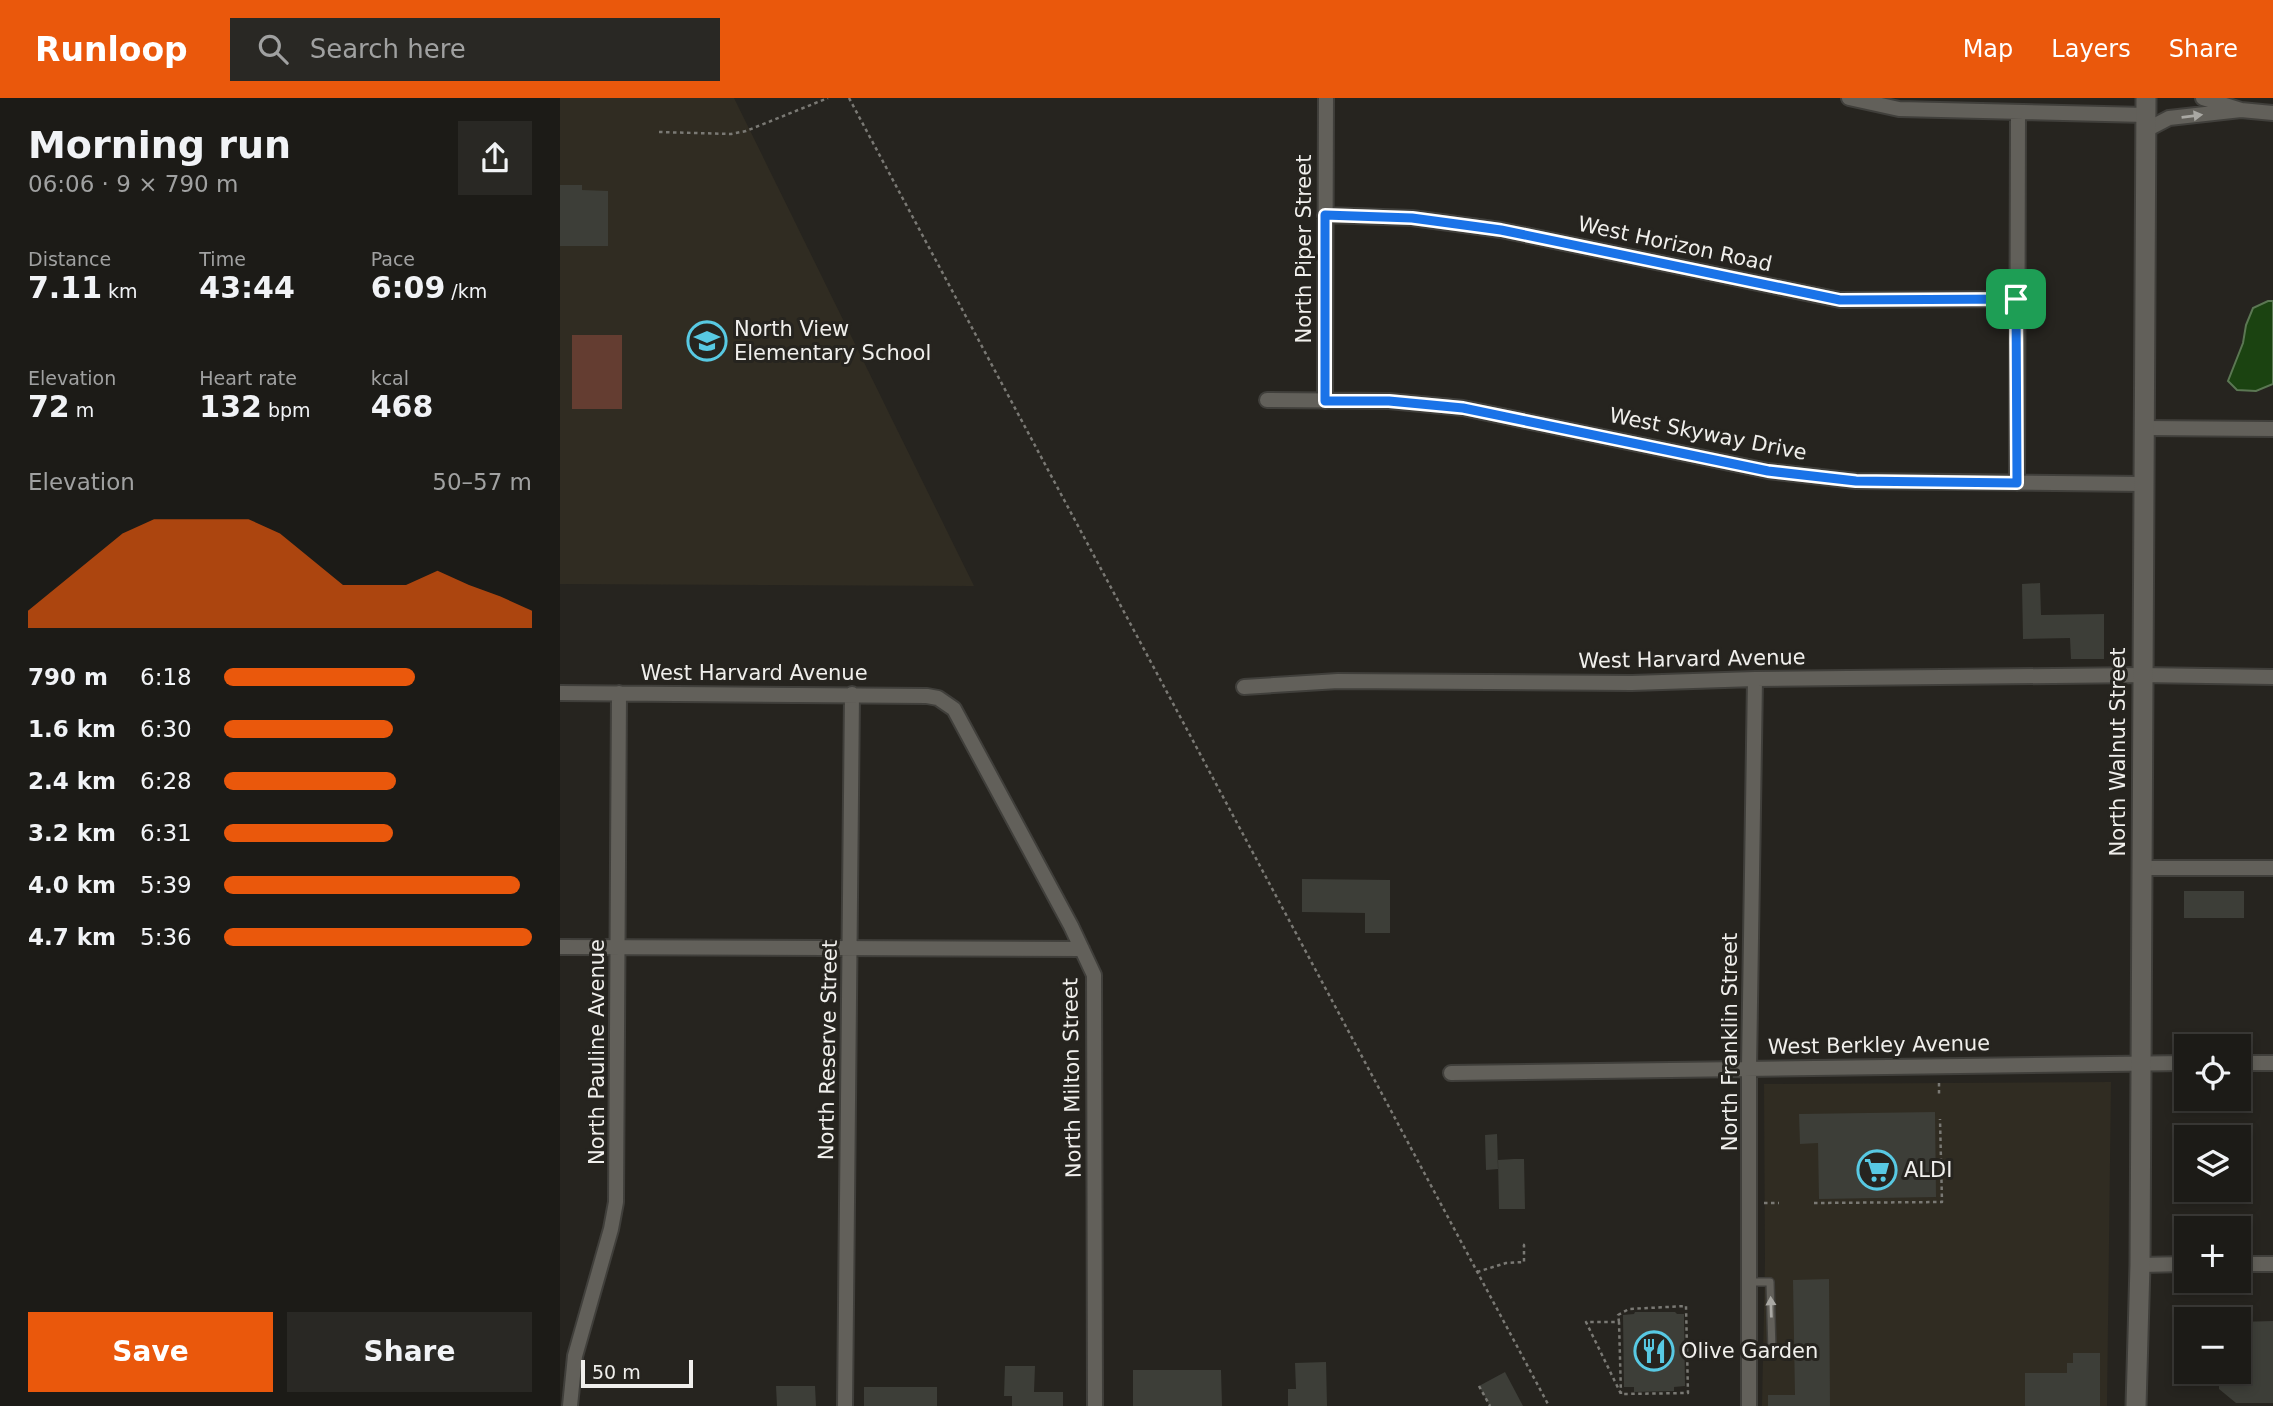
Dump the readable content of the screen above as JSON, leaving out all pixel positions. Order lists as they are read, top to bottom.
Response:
{
  "streets": {
    "main road": ["North Walnut Street"],
    "street": [
      "West Horizon Road",
      "North Piper Street",
      "West Skyway Drive",
      "West Harvard Avenue",
      "North Franklin Street",
      "West Berkley Avenue",
      "North Reserve Street",
      "North Pauline Avenue",
      "North Milton Street"
    ]
  },
  "crossings": [
    ["West Horizon Road", "North Piper Street"],
    ["North Piper Street", "West Skyway Drive"],
    ["West Skyway Drive", "North Walnut Street"],
    ["West Harvard Avenue", "North Walnut Street"],
    ["West Harvard Avenue", "North Franklin Street"],
    ["West Harvard Avenue", "North Reserve Street"],
    ["West Harvard Avenue", "North Pauline Avenue"],
    ["West Harvard Avenue", "North Milton Street"],
    ["North Walnut Street", "West Berkley Avenue"],
    ["North Franklin Street", "West Berkley Avenue"]
  ],
  "places": {
    "school or university": ["North View Elementary School"],
    "supermarket": ["ALDI"],
    "restaurant": ["Olive Garden"]
  },
  "scale_bar": "50 m",
  "page": {
    "header": "Runloop",
    "search": "Search here",
    "nav": ["Map", "Layers", "Share"],
    "heading": ["Morning run", "06:06 · 9 × 790 m"],
    "stats": [
      ["Distance", "7.11 km"],
      ["Time", "43:44"],
      ["Pace", "6:09 /km"],
      ["Elevation", "72 m"],
      ["Heart rate", "132 bpm"],
      ["kcal", "468"]
    ],
    "chart": ["Elevation", "50–57 m"],
    "list": [
      {
        "name": "790 m",
        "note": "6:18"
      },
      {
        "name": "1.6 km",
        "note": "6:30"
      },
      {
        "name": "2.4 km",
        "note": "6:28"
      },
      {
        "name": "3.2 km",
        "note": "6:31"
      },
      {
        "name": "4.0 km",
        "note": "5:39"
      },
      {
        "name": "4.7 km",
        "note": "5:36"
      }
    ],
    "map_buttons": ["+", "−"],
    "buttons": ["Save", "Share"],
    "scale": "50 m"
  }
}
